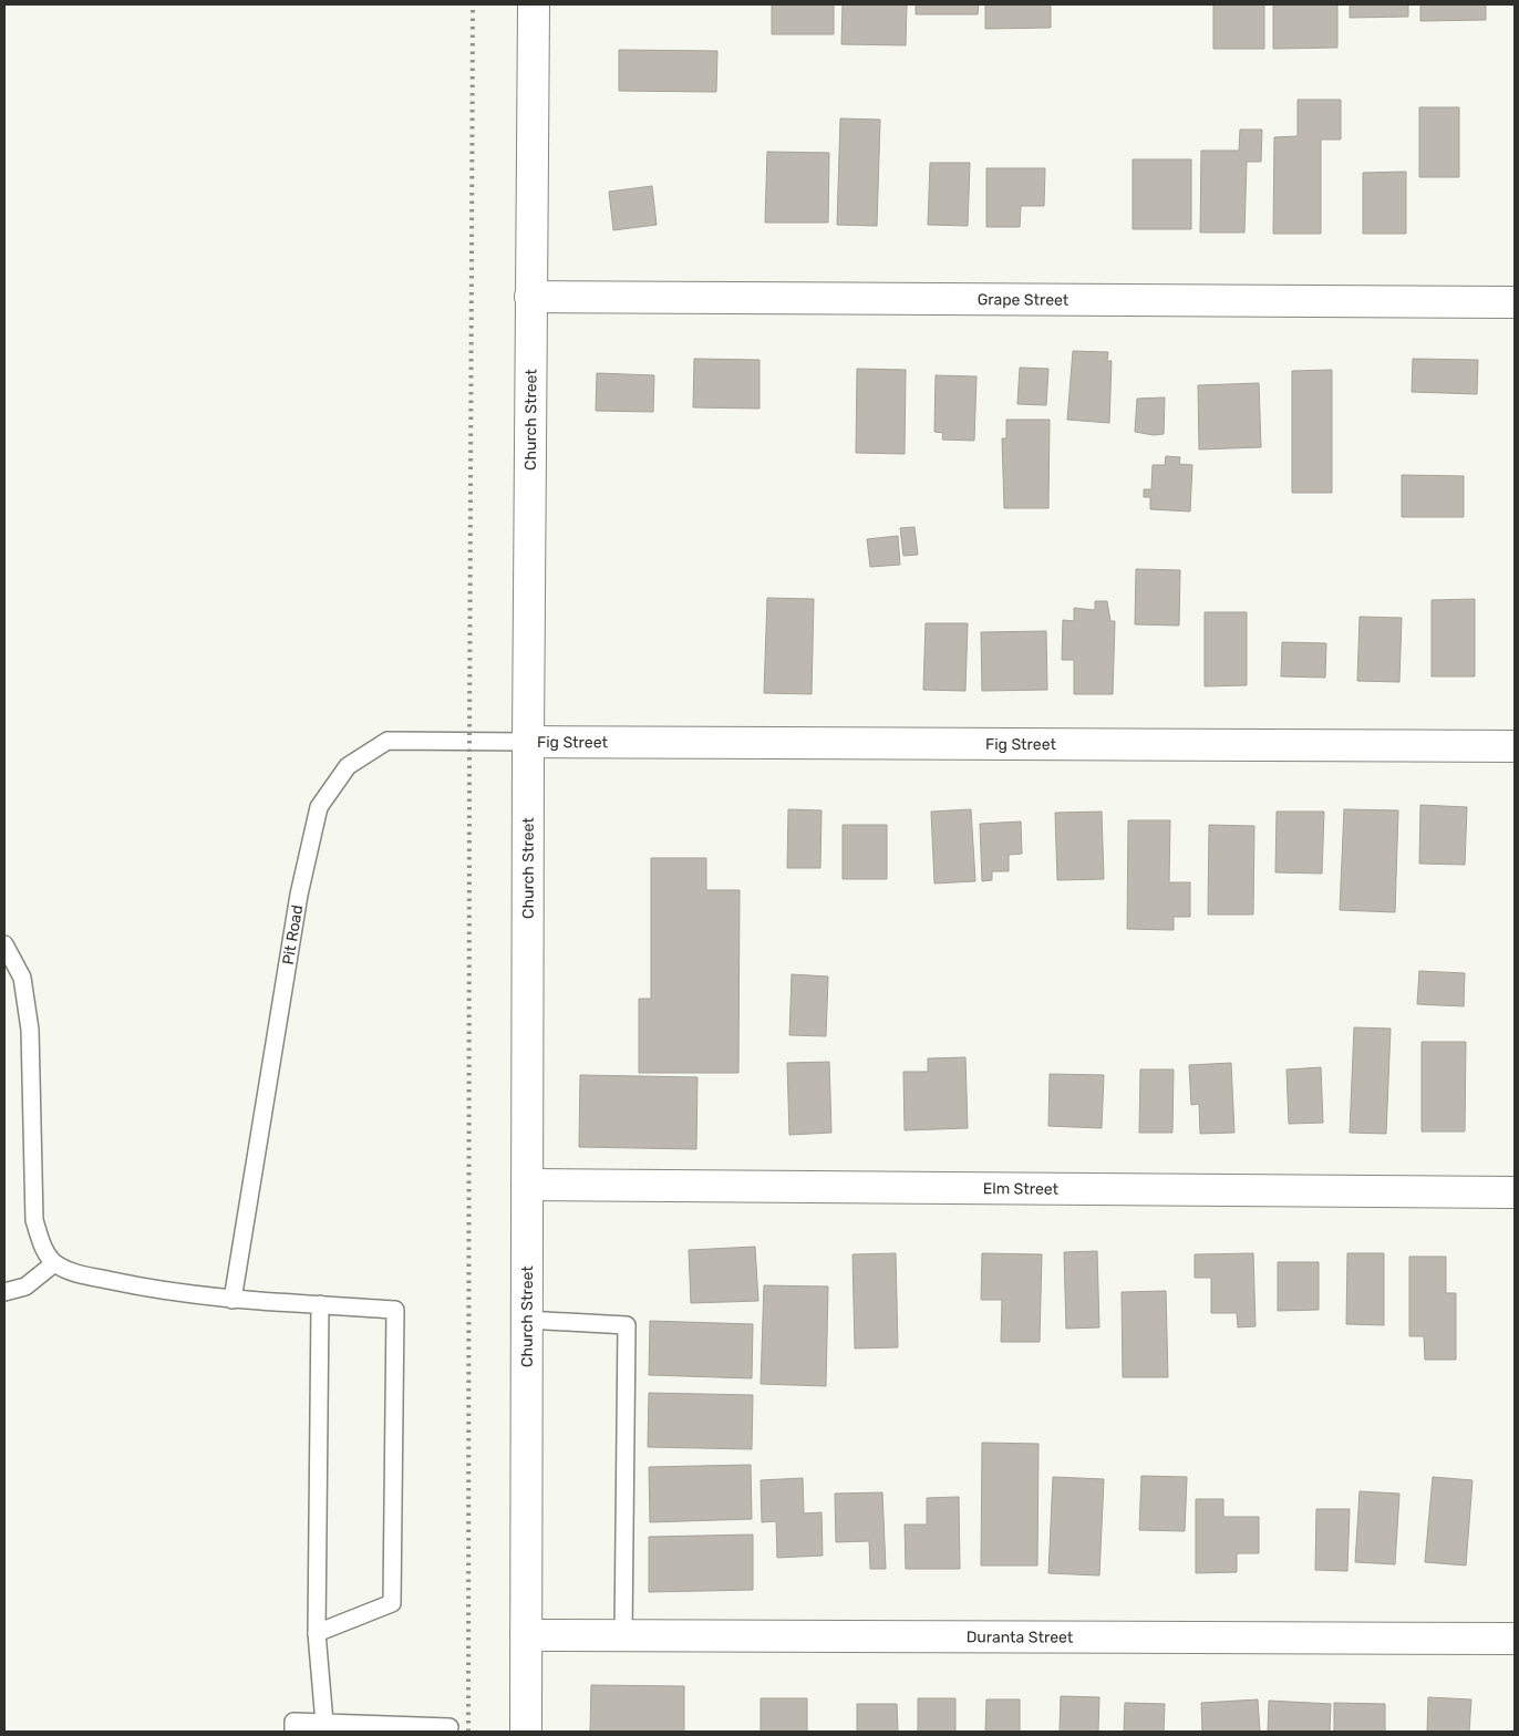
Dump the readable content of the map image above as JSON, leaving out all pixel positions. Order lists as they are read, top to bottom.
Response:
{
  "streets": {
    "street": [
      "Grape Street",
      "Church Street",
      "Fig Street",
      "Elm Street",
      "Duranta Street"
    ],
    "lane": ["Pit Road"]
  },
  "crossings": [
    ["Grape Street", "Church Street"],
    ["Church Street", "Fig Street"],
    ["Church Street", "Pit Road"],
    ["Church Street", "Elm Street"],
    ["Church Street", "Duranta Street"],
    ["Fig Street", "Pit Road"]
  ]
}
